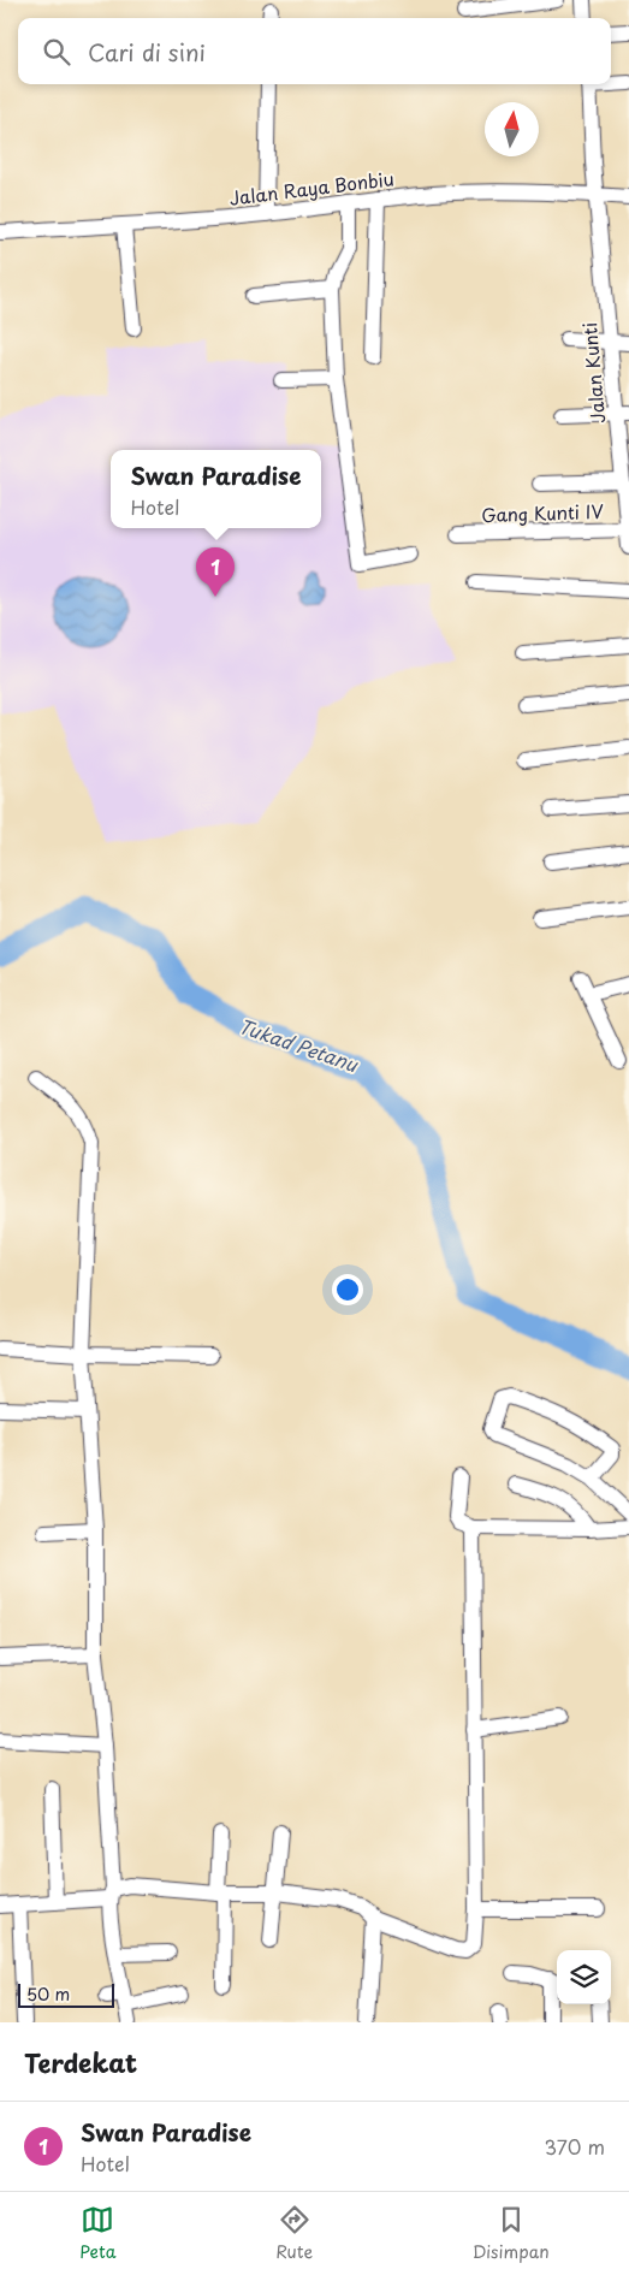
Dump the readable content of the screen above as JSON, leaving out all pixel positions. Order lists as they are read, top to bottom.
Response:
{
  "streets": {
    "street": ["Jalan Raya Bonbiu", "Jalan Kunti", "Gang Kunti IV"]
  },
  "crossings": [
    ["Jalan Raya Bonbiu", "Jalan Kunti"],
    ["Jalan Kunti", "Gang Kunti IV"]
  ],
  "water": ["Tukad Petanu"],
  "scale_bar": "50 m",
  "north": "top",
  "page": {
    "search": "Cari di sini",
    "popup": ["Swan Paradise", "Hotel"],
    "pins": "1",
    "scale": "50 m",
    "heading": "Terdekat",
    "list": [
      {
        "mark": "1",
        "name": "Swan Paradise",
        "note": "Hotel",
        "value": "370 m"
      }
    ],
    "nav": ["Peta", "Rute", "Disimpan"]
  }
}
